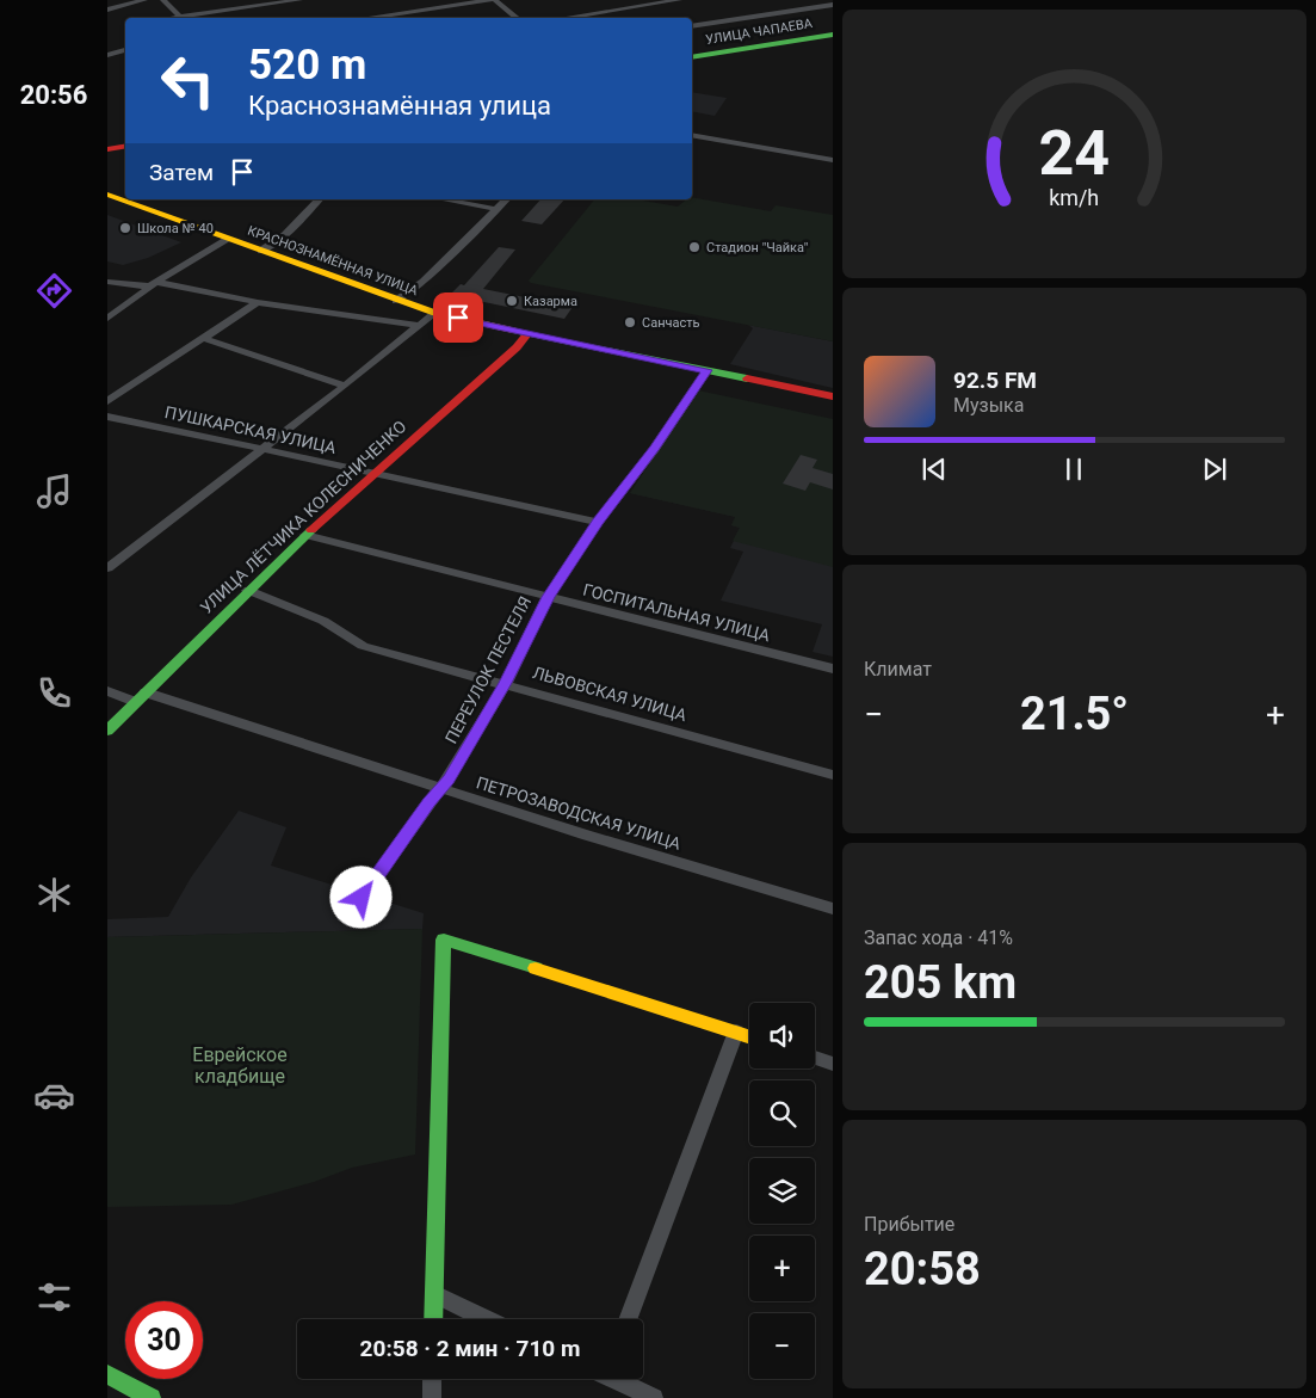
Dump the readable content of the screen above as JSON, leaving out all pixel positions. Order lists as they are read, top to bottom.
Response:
{
  "streets": {
    "street": [
      "УЛИЦА ЧАПАЕВА",
      "КРАСНОЗНАМЁННАЯ УЛИЦА",
      "ПУШКАРСКАЯ УЛИЦА",
      "УЛИЦА ЛЁТЧИКА КОЛЕСНИЧЕНКО",
      "ГОСПИТАЛЬНАЯ УЛИЦА",
      "ПЕРЕУЛОК ПЕСТЕЛЯ",
      "ЛЬВОВСКАЯ УЛИЦА",
      "ПЕТРОЗАВОДСКАЯ УЛИЦА"
    ]
  },
  "crossings": [
    ["КРАСНОЗНАМЁННАЯ УЛИЦА", "УЛИЦА ЛЁТЧИКА КОЛЕСНИЧЕНКО"],
    ["КРАСНОЗНАМЁННАЯ УЛИЦА", "ПЕРЕУЛОК ПЕСТЕЛЯ"],
    ["ПУШКАРСКАЯ УЛИЦА", "УЛИЦА ЛЁТЧИКА КОЛЕСНИЧЕНКО"],
    ["ПУШКАРСКАЯ УЛИЦА", "ПЕРЕУЛОК ПЕСТЕЛЯ"],
    ["УЛИЦА ЛЁТЧИКА КОЛЕСНИЧЕНКО", "ГОСПИТАЛЬНАЯ УЛИЦА"],
    ["УЛИЦА ЛЁТЧИКА КОЛЕСНИЧЕНКО", "ЛЬВОВСКАЯ УЛИЦА"],
    ["УЛИЦА ЛЁТЧИКА КОЛЕСНИЧЕНКО", "ПЕТРОЗАВОДСКАЯ УЛИЦА"],
    ["ГОСПИТАЛЬНАЯ УЛИЦА", "ПЕРЕУЛОК ПЕСТЕЛЯ"],
    ["ПЕРЕУЛОК ПЕСТЕЛЯ", "ЛЬВОВСКАЯ УЛИЦА"],
    ["ПЕРЕУЛОК ПЕСТЕЛЯ", "ПЕТРОЗАВОДСКАЯ УЛИЦА"]
  ],
  "parks": ["Еврейское кладбище"],
  "places": [
    "Школа № 40",
    "Стадион \"Чайка\"",
    "Казарма",
    "Санчасть"
  ],
  "page": {
    "tabs": "20:56",
    "turn": ["520 m", "Краснознамённая улица"],
    "then": "Затем",
    "song": ["92.5 FM", "Музыка"],
    "tile": [
      "Климат",
      ["Запас хода · 41%", "205 km"],
      ["Прибытие", "20:58"]
    ],
    "heat": ["−", "21.5°", "+"],
    "map_buttons": ["+", "−"],
    "limit": "30",
    "trip": "20:58 · 2 мин · 710 m",
    "gauge": ["24", "km/h"]
  }
}
